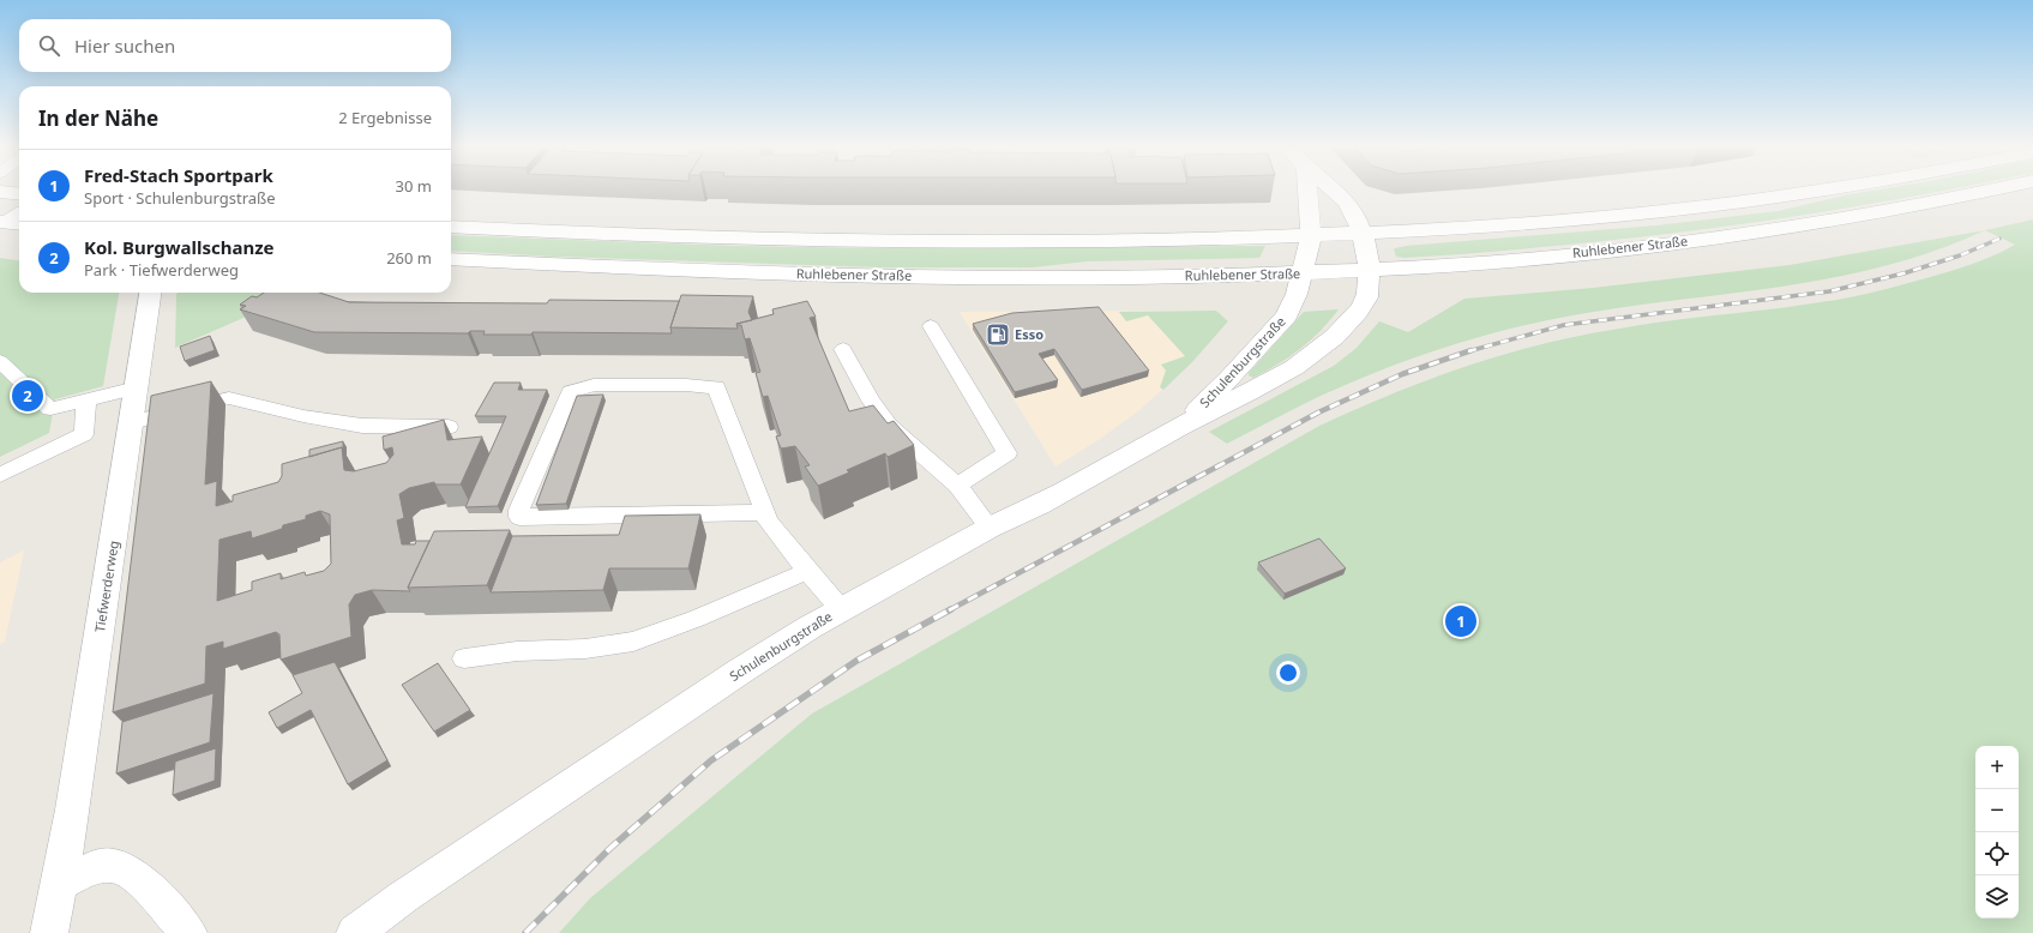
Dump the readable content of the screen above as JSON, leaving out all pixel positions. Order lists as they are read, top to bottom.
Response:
{
  "streets": {
    "main road": ["Ruhlebener Straße", "Schulenburgstraße", "Tiefwerderweg"]
  },
  "crossings": [
    ["Ruhlebener Straße", "Schulenburgstraße"]
  ],
  "places": {
    "fuel station": ["Esso"]
  },
  "page": {
    "search": "Hier suchen",
    "heading": ["In der Nähe", "2 Ergebnisse"],
    "list": [
      {
        "mark": "1",
        "name": "Fred-Stach Sportpark",
        "note": "Sport · Schulenburgstraße",
        "value": "30 m"
      },
      {
        "mark": "2",
        "name": "Kol. Burgwallschanze",
        "note": "Park · Tiefwerderweg",
        "value": "260 m"
      }
    ],
    "pins": ["2", "1"],
    "map_buttons": ["+", "−"]
  }
}
